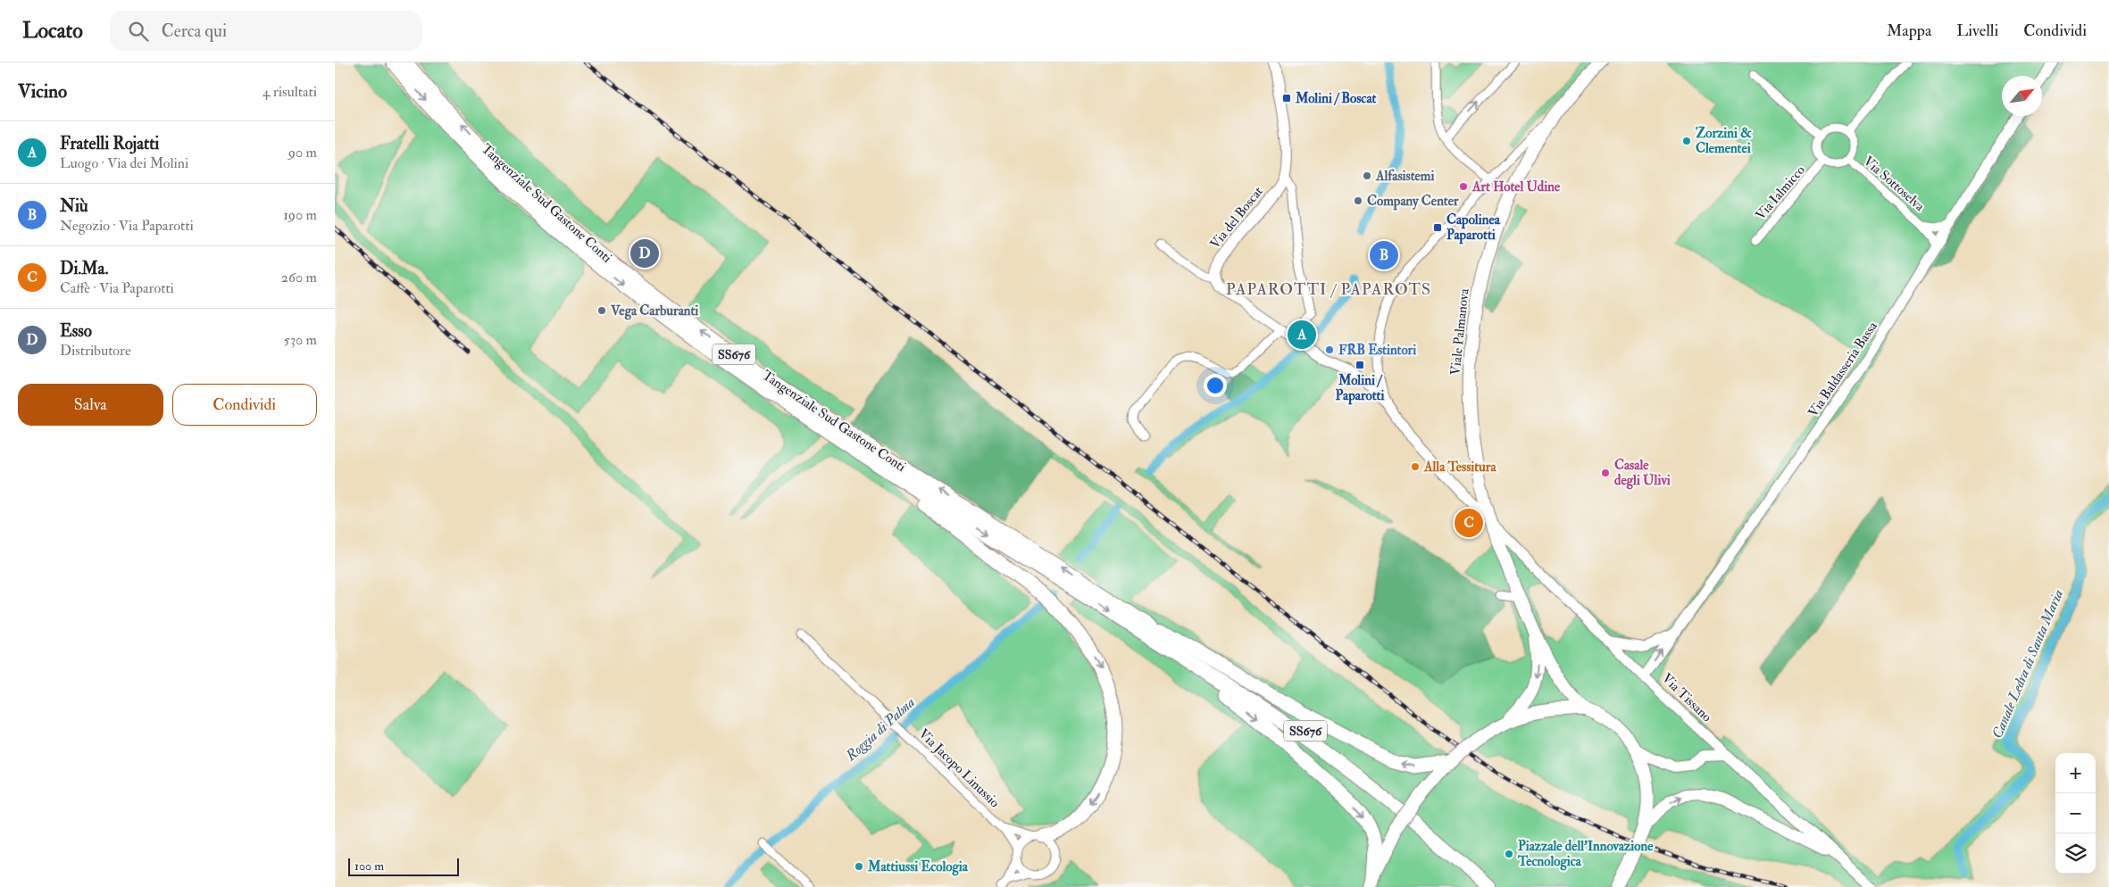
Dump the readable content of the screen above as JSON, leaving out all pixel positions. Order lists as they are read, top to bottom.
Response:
{
  "streets": {
    "highway": ["Tangenziale Sud Gastone Conti", "SS676"],
    "main road": ["Viale Palmanova", "Via Tissano"],
    "street": [
      "Via Sottoselva",
      "Via Ialmicco",
      "Via del Boscat",
      "Via Baldasseria Bassa",
      "Via Jacopo Linussio"
    ]
  },
  "crossings": [
    ["Via Sottoselva", "Via Ialmicco"],
    ["Via Sottoselva", "Via Baldasseria Bassa"],
    ["Tangenziale Sud Gastone Conti", "SS676"],
    ["Via del Boscat", "Via Tissano"],
    ["Viale Palmanova", "Via Tissano"],
    ["Via Baldasseria Bassa", "Via Tissano"]
  ],
  "districts": ["PAPAROTTI / PAPAROTS"],
  "water": ["Canale Ledra di Santa Maria", "Roggia di Palma"],
  "places": {
    "transit": ["Molini / Boscat", "Capolinea Paparotti", "Molini / Paparotti"],
    "other": [
      "Zorzini & Clementei",
      "Alfasistemi",
      "Art Hotel Udine",
      "Company Center",
      "Vega Carburanti",
      "FRB Estintori",
      "Alla Tessitura",
      "Casale degli Ulivi",
      "Piazzale dell'Innovazione Tecnologica",
      "Mattiussi Ecologia"
    ]
  },
  "scale_bar": "100 m",
  "north": "top right",
  "page": {
    "header": "Locato",
    "search": "Cerca qui",
    "nav": ["Mappa", "Livelli", "Condividi"],
    "heading": ["Vicino", "4 risultati"],
    "list": [
      {
        "mark": "A",
        "name": "Fratelli Rojatti",
        "note": "Luogo · Via dei Molini",
        "value": "90 m"
      },
      {
        "mark": "B",
        "name": "Niù",
        "note": "Negozio · Via Paparotti",
        "value": "190 m"
      },
      {
        "mark": "C",
        "name": "Di.Ma.",
        "note": "Caffè · Via Paparotti",
        "value": "260 m"
      },
      {
        "mark": "D",
        "name": "Esso",
        "note": "Distributore",
        "value": "530 m"
      }
    ],
    "pins": [
      "D",
      "B",
      "A",
      "C"
    ],
    "buttons": ["Salva", "Condividi"],
    "map_buttons": ["+", "−"],
    "scale": "100 m"
  }
}
